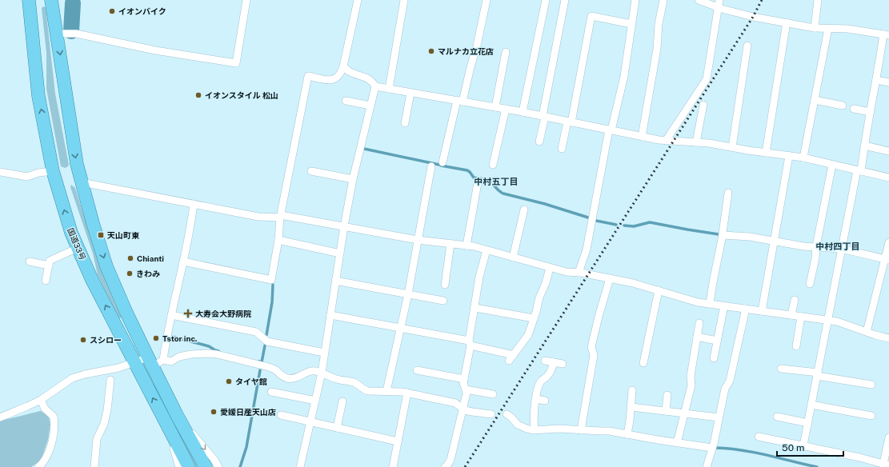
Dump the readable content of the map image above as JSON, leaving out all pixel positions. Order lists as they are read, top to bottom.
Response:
{
  "streets": {
    "highway": ["国道33号"]
  },
  "districts": ["中村五丁目", "中村四丁目"],
  "places": {
    "other": [
      "イオンバイク",
      "マルナカ立花店",
      "イオンスタイル 松山",
      "Chianti",
      "きわみ",
      "Tstor inc.",
      "スシロー",
      "タイヤ館",
      "愛媛日産天山店"
    ],
    "transit": ["天山町東"],
    "health": ["大寿会大野病院"]
  },
  "scale_bar": "50 m"
}
